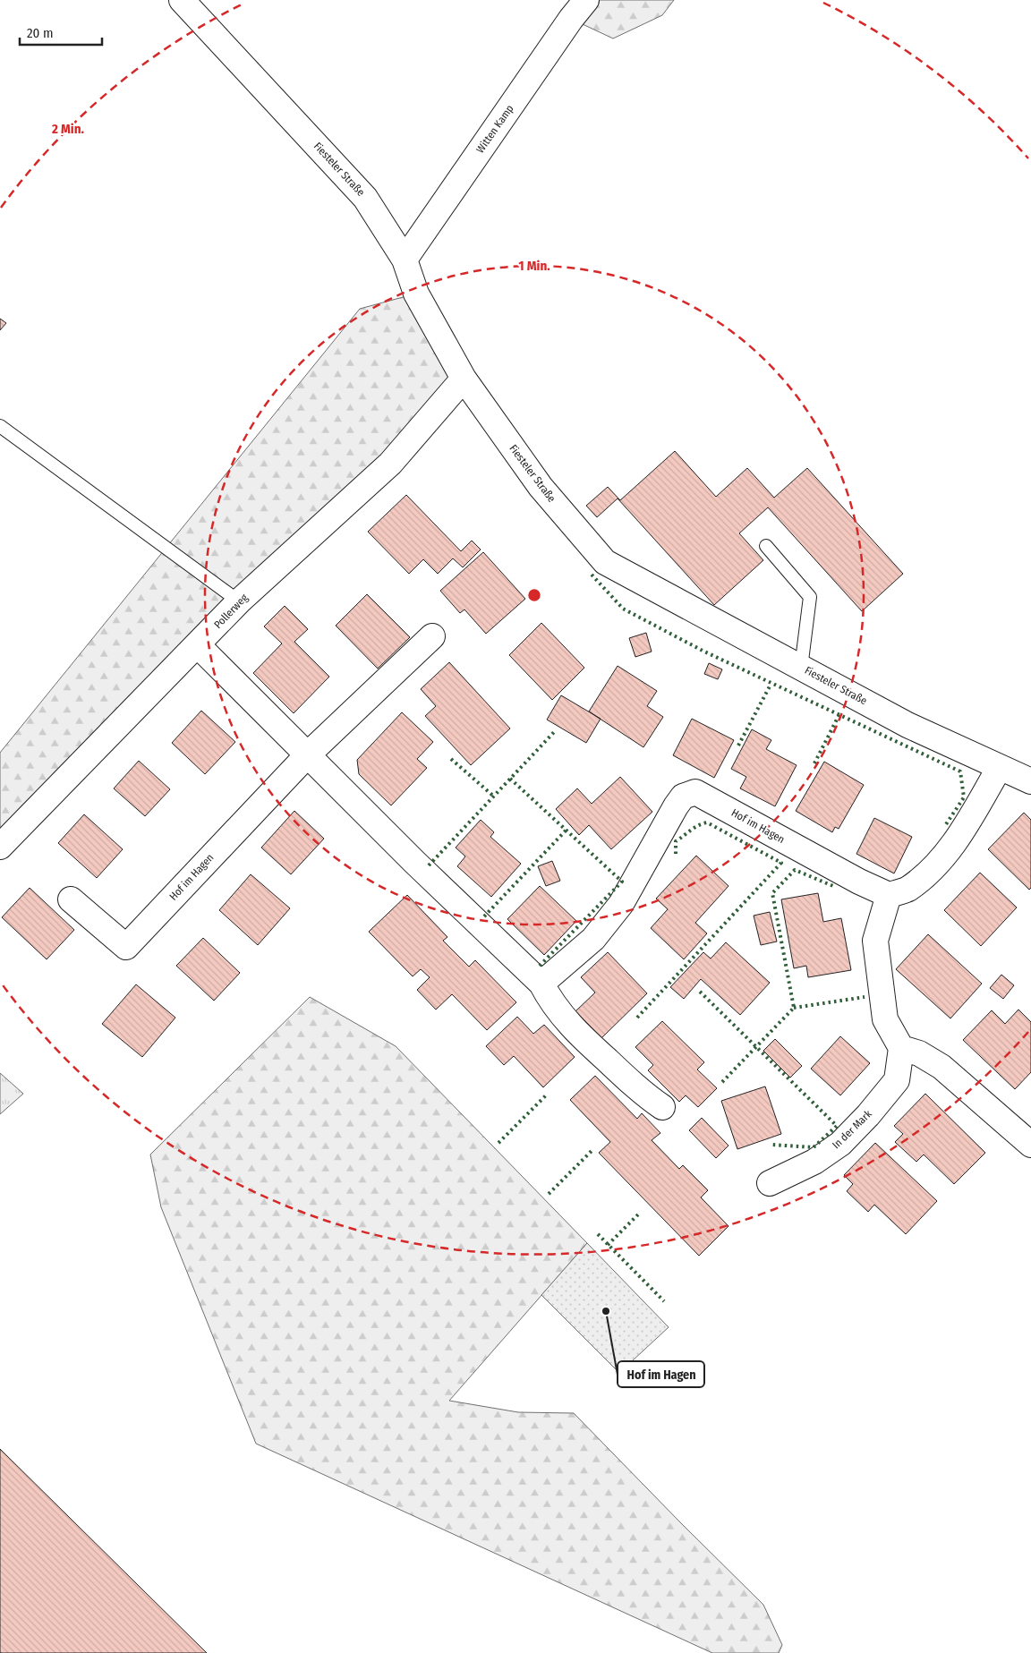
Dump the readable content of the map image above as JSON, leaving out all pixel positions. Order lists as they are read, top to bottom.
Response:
{
  "streets": {
    "street": [
      "Witten Kamp",
      "Fiesteler Straße",
      "Pollerweg",
      "Hof im Hagen",
      "In der Mark"
    ]
  },
  "crossings": [
    ["Witten Kamp", "Fiesteler Straße"],
    ["Fiesteler Straße", "Pollerweg"]
  ],
  "places": ["Hof im Hagen"],
  "scale_bar": "20 m",
  "rings": ["2 Min.", "1 Min."]
}
